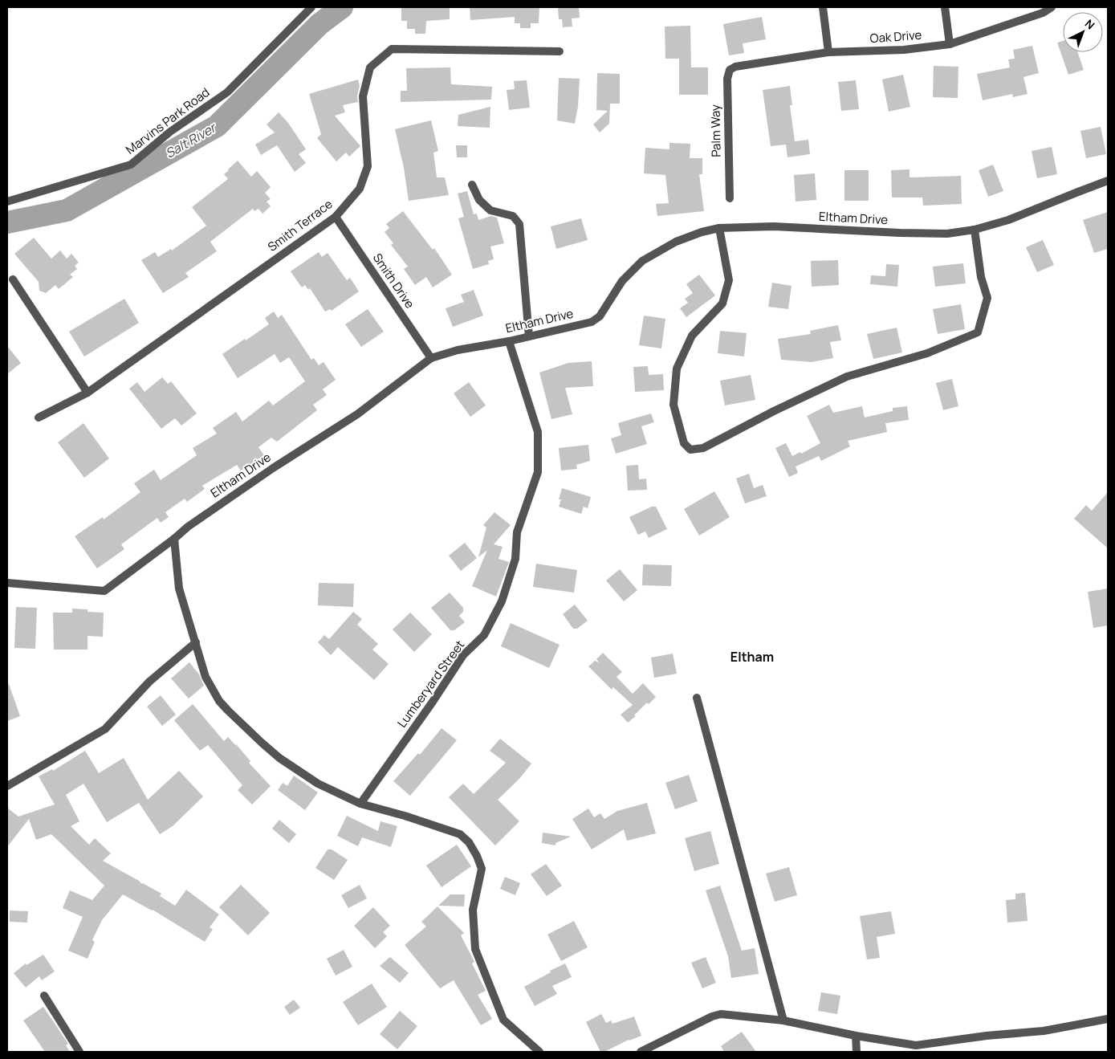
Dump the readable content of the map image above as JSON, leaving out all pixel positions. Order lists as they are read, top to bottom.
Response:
{
  "streets": {
    "street": [
      "Oak Drive",
      "Marvins Park Road",
      "Palm Way",
      "Eltham Drive",
      "Smith Terrace",
      "Smith Drive",
      "Lumberyard Street"
    ]
  },
  "crossings": [
    ["Oak Drive", "Palm Way"],
    ["Eltham Drive", "Smith Drive"],
    ["Eltham Drive", "Lumberyard Street"],
    ["Smith Terrace", "Smith Drive"]
  ],
  "districts": ["Eltham"],
  "water": ["Salt River"],
  "north": "top right"
}
